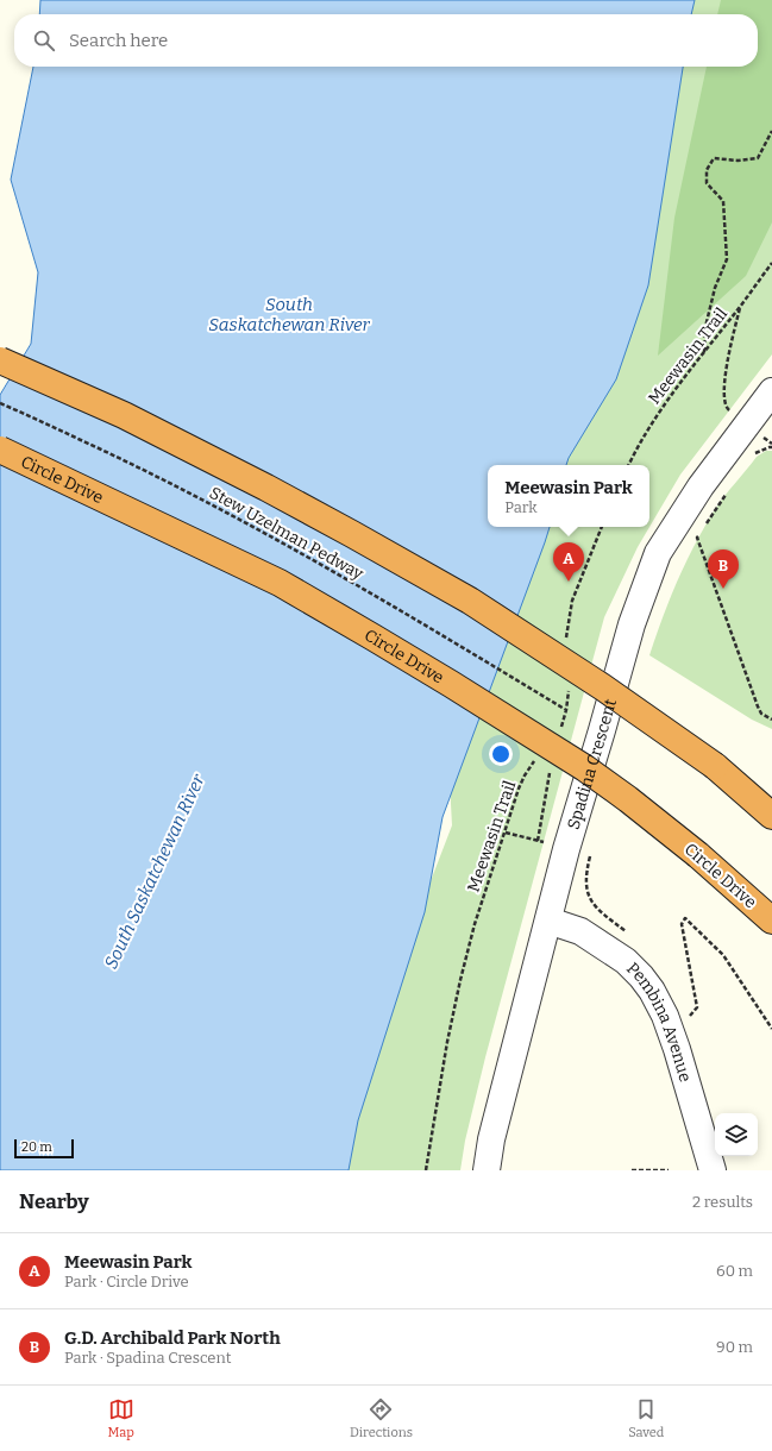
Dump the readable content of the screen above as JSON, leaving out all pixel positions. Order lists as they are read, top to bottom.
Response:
{
  "streets": {
    "highway": ["Circle Drive"],
    "street": ["Spadina Crescent", "Pembina Avenue"],
    "path": ["Meewasin Trail", "Stew Uzelman Pedway"]
  },
  "crossings": [
    ["Spadina Crescent", "Pembina Avenue"]
  ],
  "water": ["South Saskatchewan River"],
  "scale_bar": "20 m",
  "page": {
    "search": "Search here",
    "popup": ["Meewasin Park", "Park"],
    "pins": ["A", "B"],
    "scale": "20 m",
    "heading": ["Nearby", "2 results"],
    "list": [
      {
        "mark": "A",
        "name": "Meewasin Park",
        "note": "Park · Circle Drive",
        "value": "60 m"
      },
      {
        "mark": "B",
        "name": "G.D. Archibald Park North",
        "note": "Park · Spadina Crescent",
        "value": "90 m"
      }
    ],
    "nav": ["Map", "Directions", "Saved"]
  }
}
